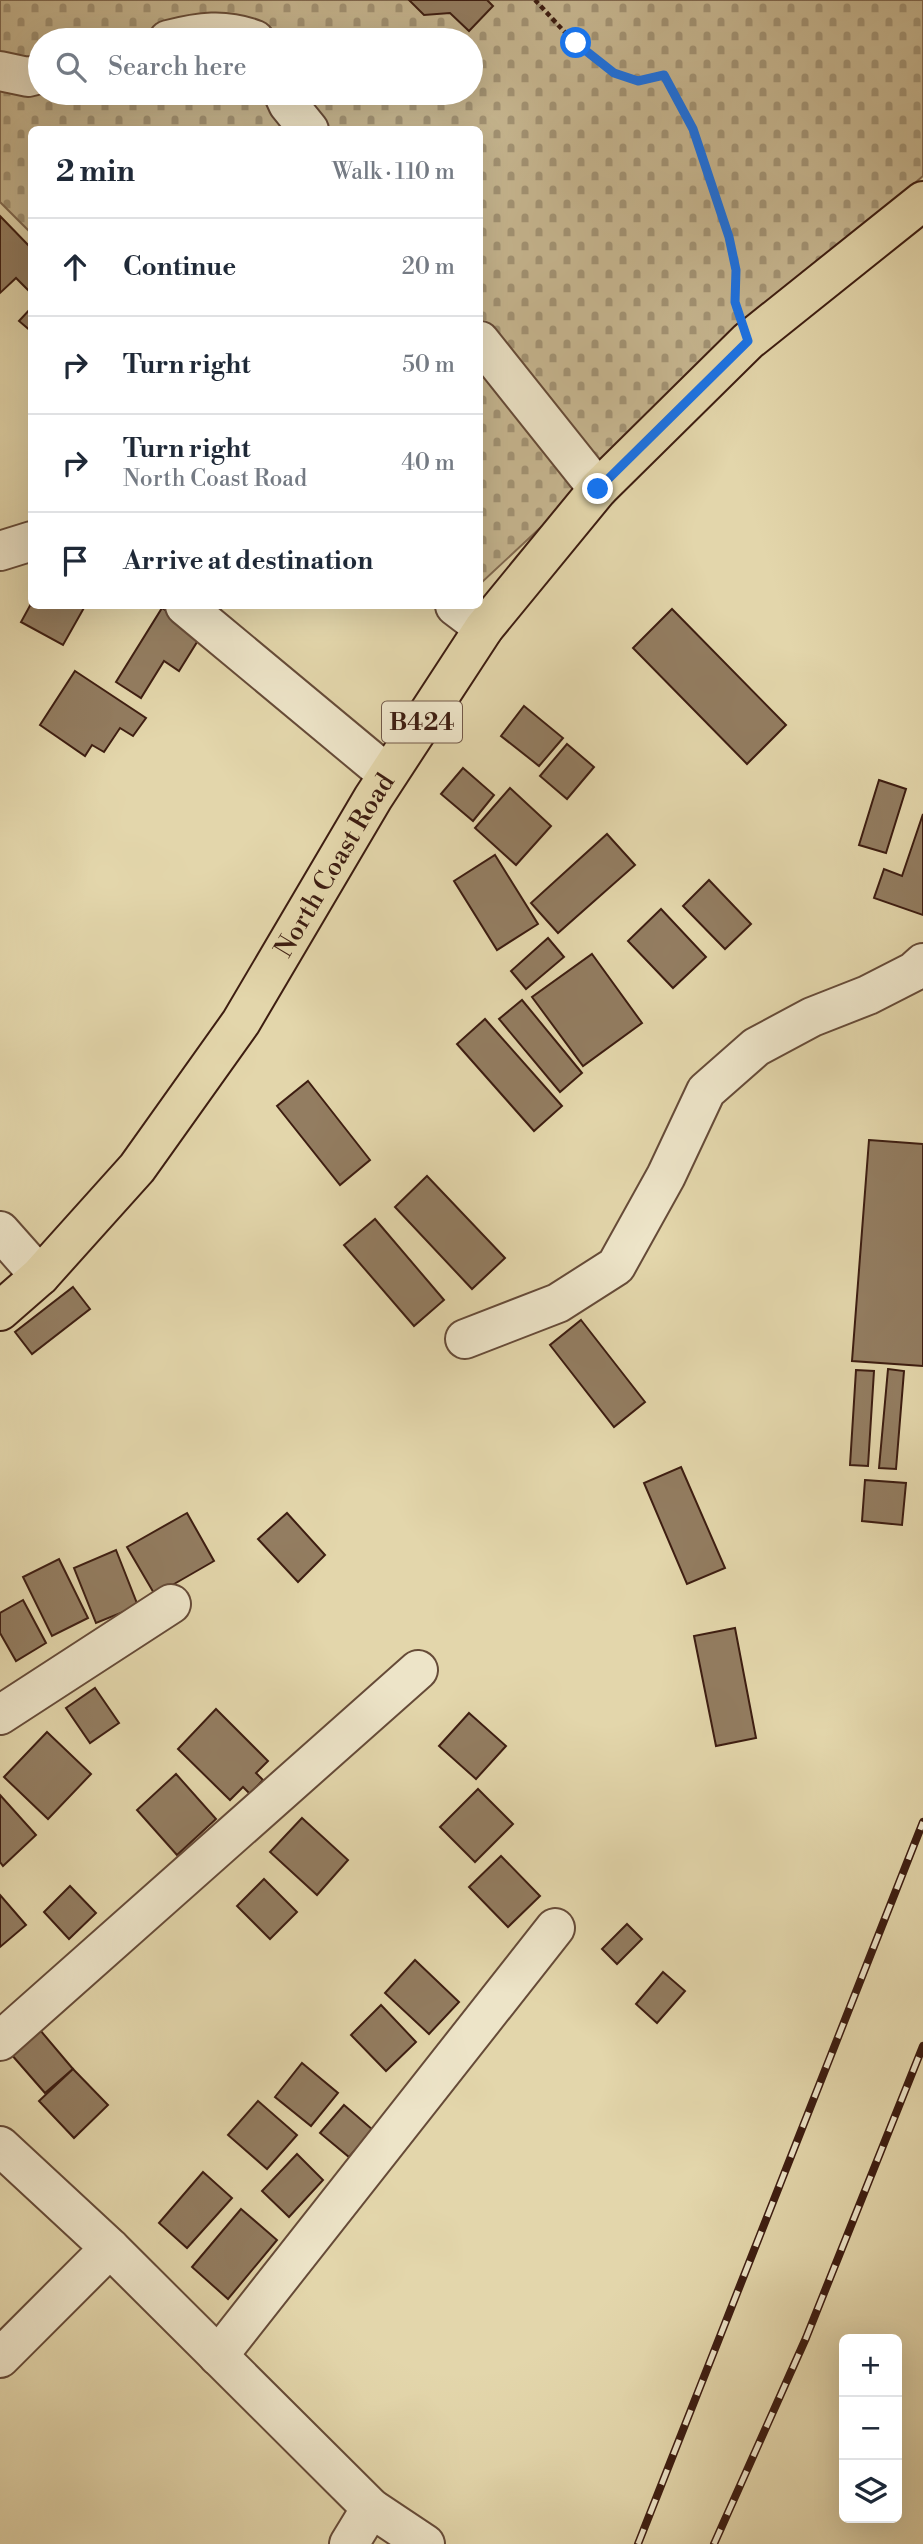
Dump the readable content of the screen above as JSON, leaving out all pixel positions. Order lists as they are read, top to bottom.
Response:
{
  "streets": {
    "main road": ["B424", "North Coast Road"]
  },
  "page": {
    "search": "Search here",
    "heading": ["2 min", "Walk · 110 m"],
    "list": [
      ["Continue", "20 m"],
      ["Turn right", "50 m"],
      ["Turn right", "North Coast Road", "40 m"],
      "Arrive at destination"
    ],
    "map_buttons": ["+", "−"]
  }
}
